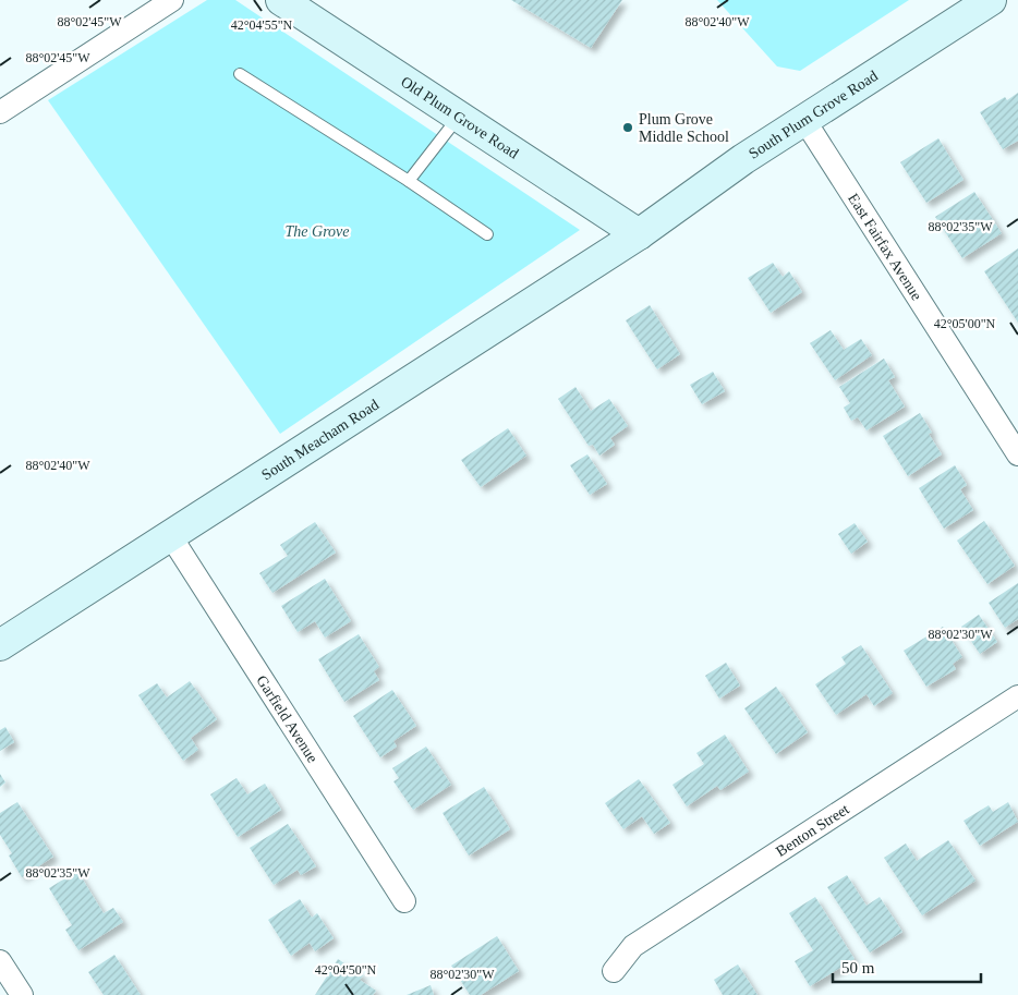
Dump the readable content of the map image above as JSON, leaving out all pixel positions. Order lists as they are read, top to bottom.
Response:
{
  "streets": {
    "main road": ["South Plum Grove Road", "Old Plum Grove Road", "South Meacham Road"],
    "street": ["East Fairfax Avenue", "Garfield Avenue", "Benton Street"]
  },
  "crossings": [
    ["South Plum Grove Road", "Old Plum Grove Road"],
    ["South Plum Grove Road", "East Fairfax Avenue"],
    ["South Plum Grove Road", "South Meacham Road"],
    ["Old Plum Grove Road", "South Meacham Road"],
    ["South Meacham Road", "Garfield Avenue"]
  ],
  "parks": ["The Grove"],
  "places": ["Plum Grove Middle School"],
  "scale_bar": "50 m",
  "coordinates": [
    "88°02'45\"W",
    "88°02'40\"W",
    "42°04'55\"N",
    "88°02'35\"W",
    "42°05'00\"N",
    "88°02'30\"W",
    "42°04'50\"N"
  ]
}
